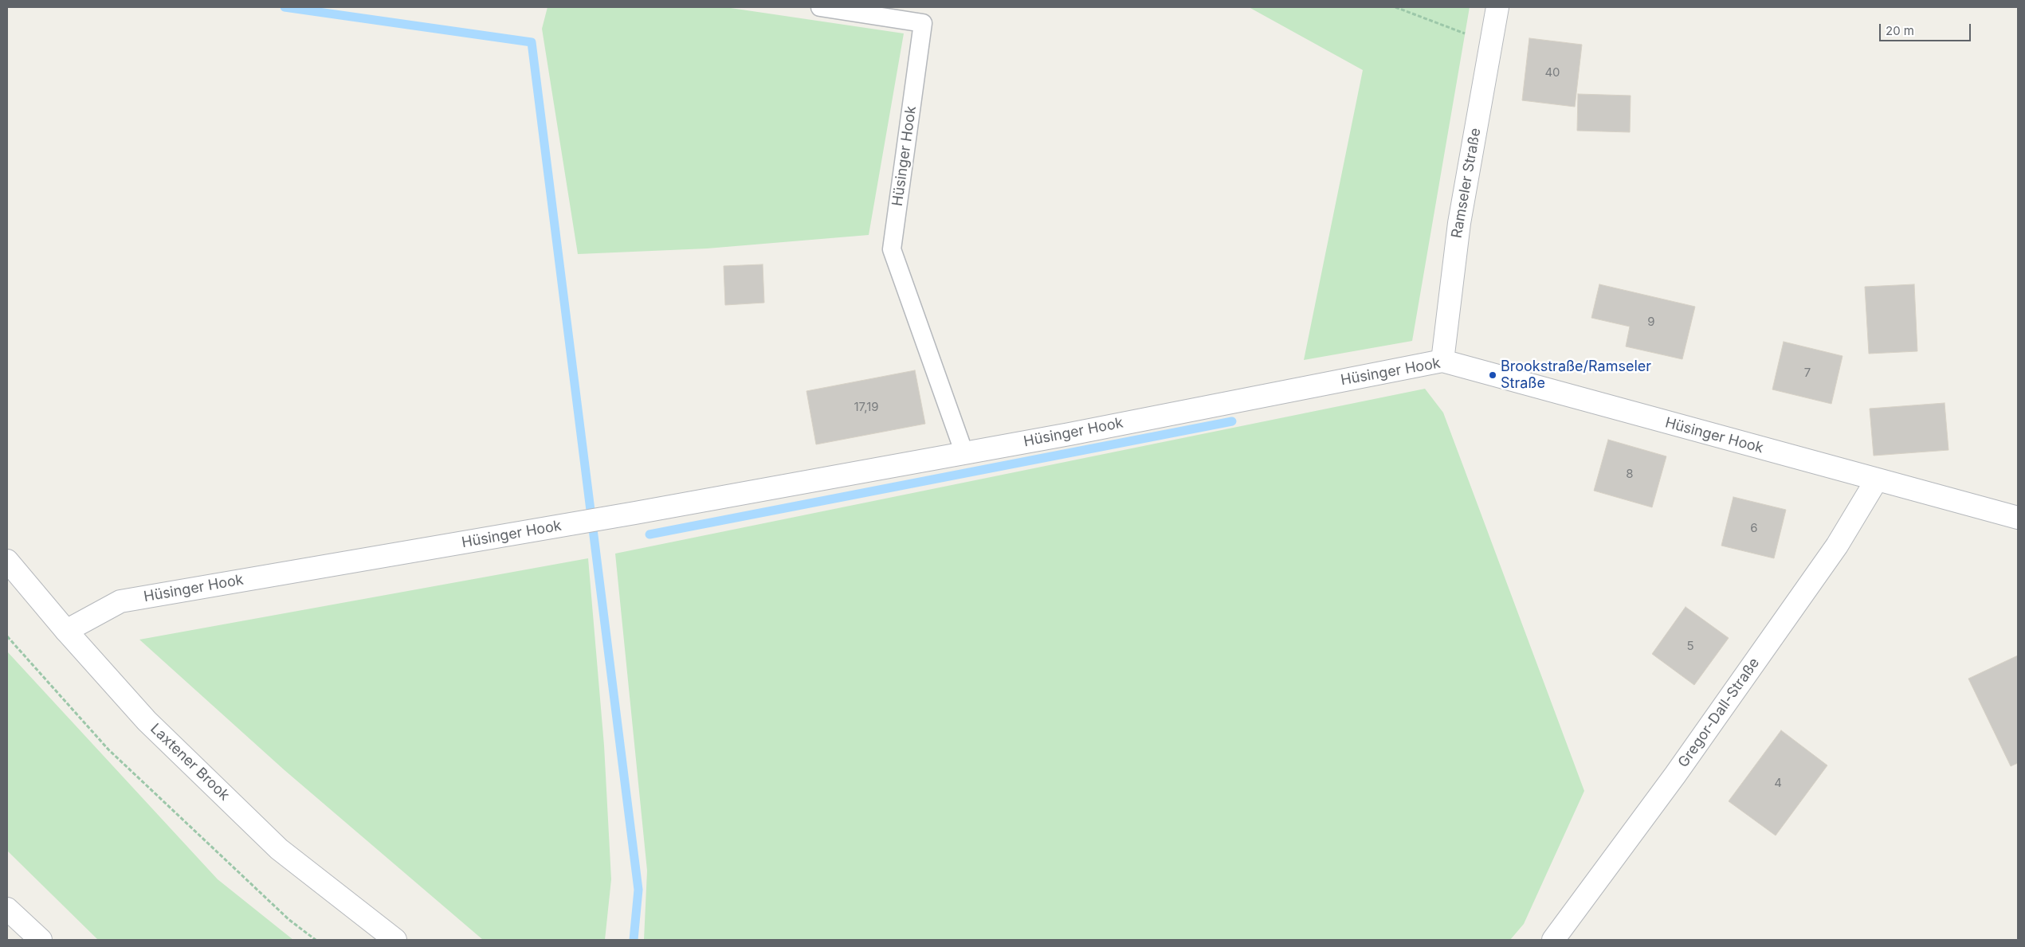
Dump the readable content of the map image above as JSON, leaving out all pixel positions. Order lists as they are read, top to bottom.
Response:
{
  "streets": {
    "street": [
      "Hüsinger Hook",
      "Ramseler Straße",
      "Gregor-Dall-Straße",
      "Laxtener Brook"
    ]
  },
  "crossings": [
    ["Hüsinger Hook", "Ramseler Straße"],
    ["Hüsinger Hook", "Gregor-Dall-Straße"],
    ["Hüsinger Hook", "Laxtener Brook"]
  ],
  "places": ["Brookstraße/Ramseler Straße"],
  "house_numbers": [
    "40",
    "9",
    "7",
    "17,19",
    "8",
    "6",
    "5",
    "4"
  ],
  "scale_bar": "20 m"
}
